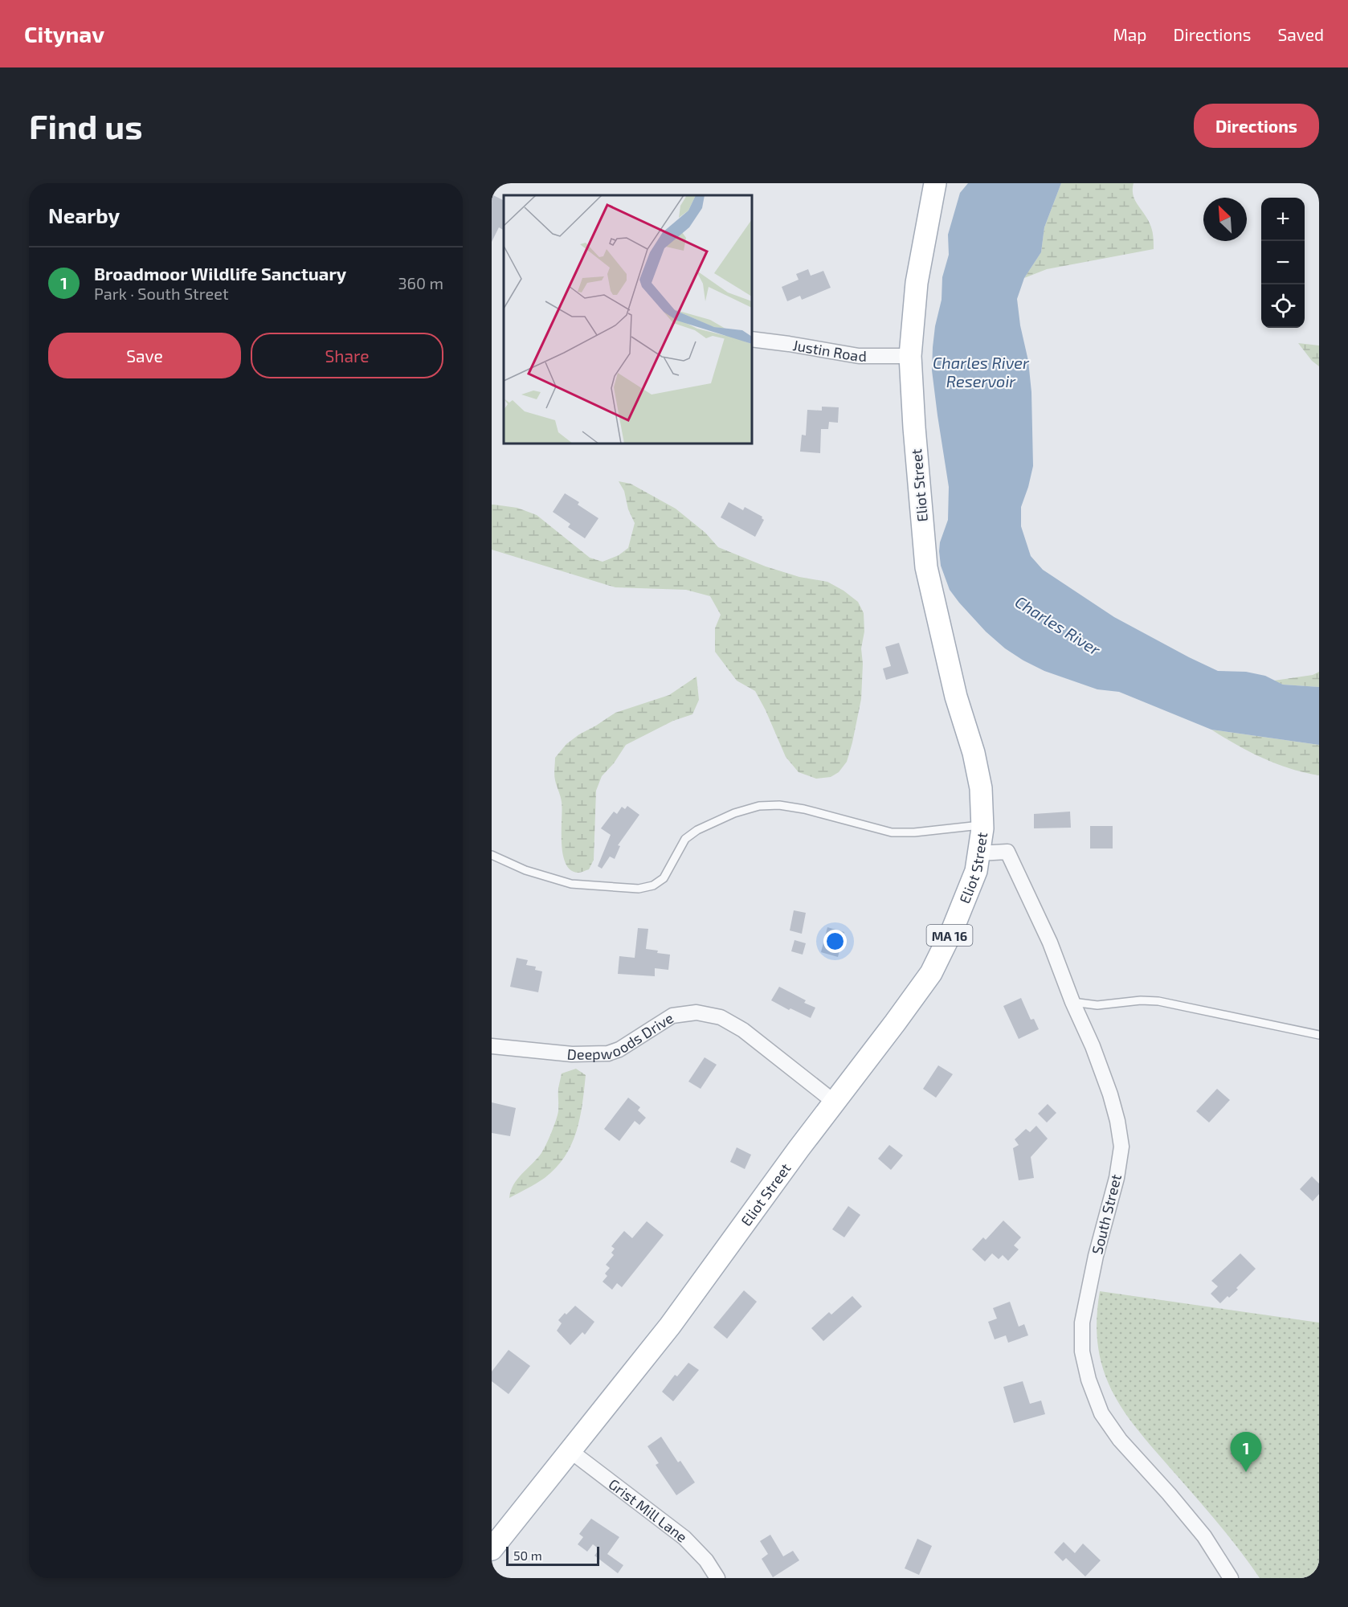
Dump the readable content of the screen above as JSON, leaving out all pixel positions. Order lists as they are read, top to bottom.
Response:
{
  "streets": {
    "main road": ["Eliot Street", "MA 16"],
    "street": [
      "Justin Road",
      "Deepwoods Drive",
      "South Street",
      "Grist Mill Lane"
    ]
  },
  "crossings": [
    ["Justin Road", "Eliot Street"],
    ["Eliot Street", "Deepwoods Drive"],
    ["Eliot Street", "South Street"],
    ["Eliot Street", "Grist Mill Lane"]
  ],
  "water": ["Charles River Reservoir", "Charles River"],
  "scale_bar": "50 m",
  "north": "top left",
  "page": {
    "header": "Citynav",
    "nav": ["Map", "Directions", "Saved"],
    "buttons": [
      "Directions",
      ["Save", "Share"]
    ],
    "title": "Find us",
    "heading": "Nearby",
    "map_buttons": ["+", "−"],
    "list": [
      {
        "mark": "1",
        "name": "Broadmoor Wildlife Sanctuary",
        "note": "Park · South Street",
        "value": "360 m"
      }
    ],
    "pins": "1",
    "scale": "50 m"
  }
}
